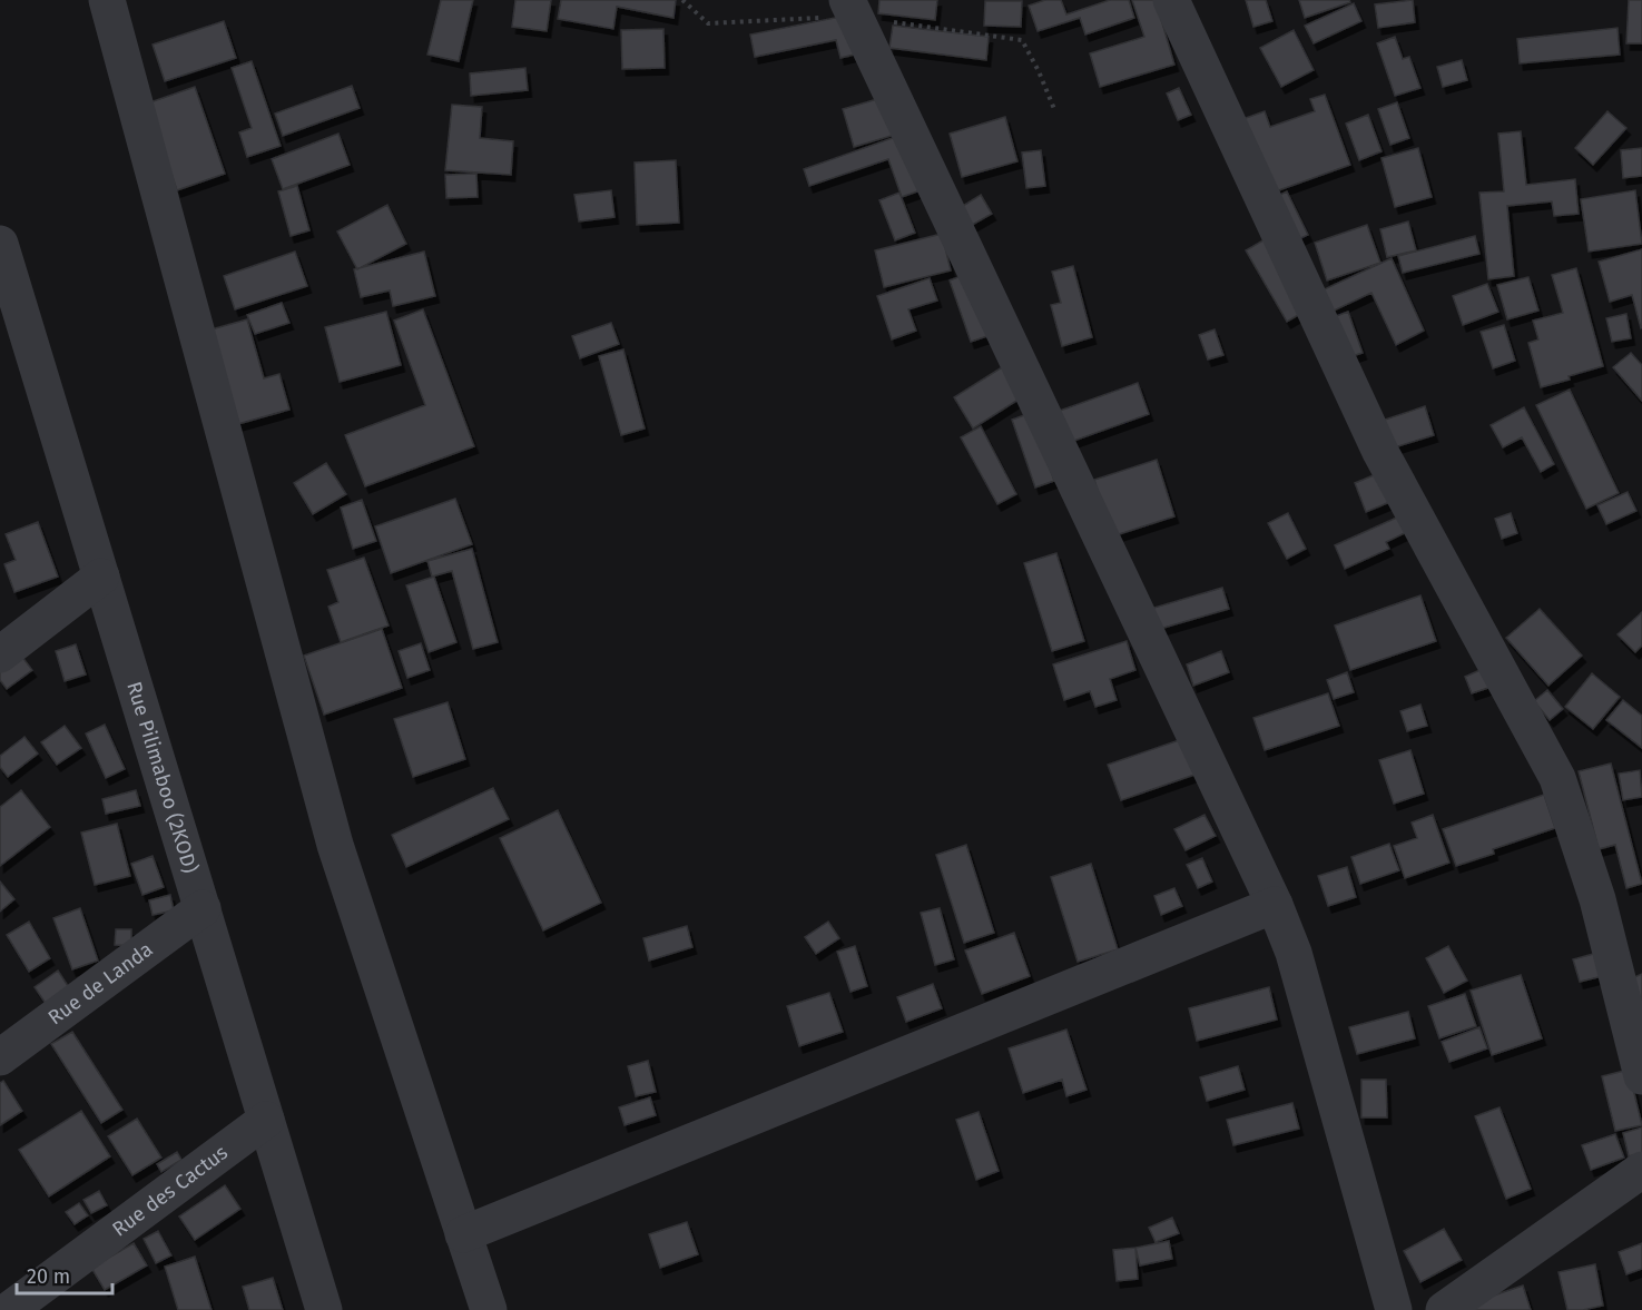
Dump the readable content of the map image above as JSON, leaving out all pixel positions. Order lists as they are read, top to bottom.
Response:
{
  "streets": {
    "street": ["Rue Pilimaboo (2KOD)", "Rue de Landa", "Rue des Cactus"]
  },
  "crossings": [
    ["Rue Pilimaboo (2KOD)", "Rue de Landa"],
    ["Rue Pilimaboo (2KOD)", "Rue des Cactus"]
  ],
  "scale_bar": "20 m"
}
